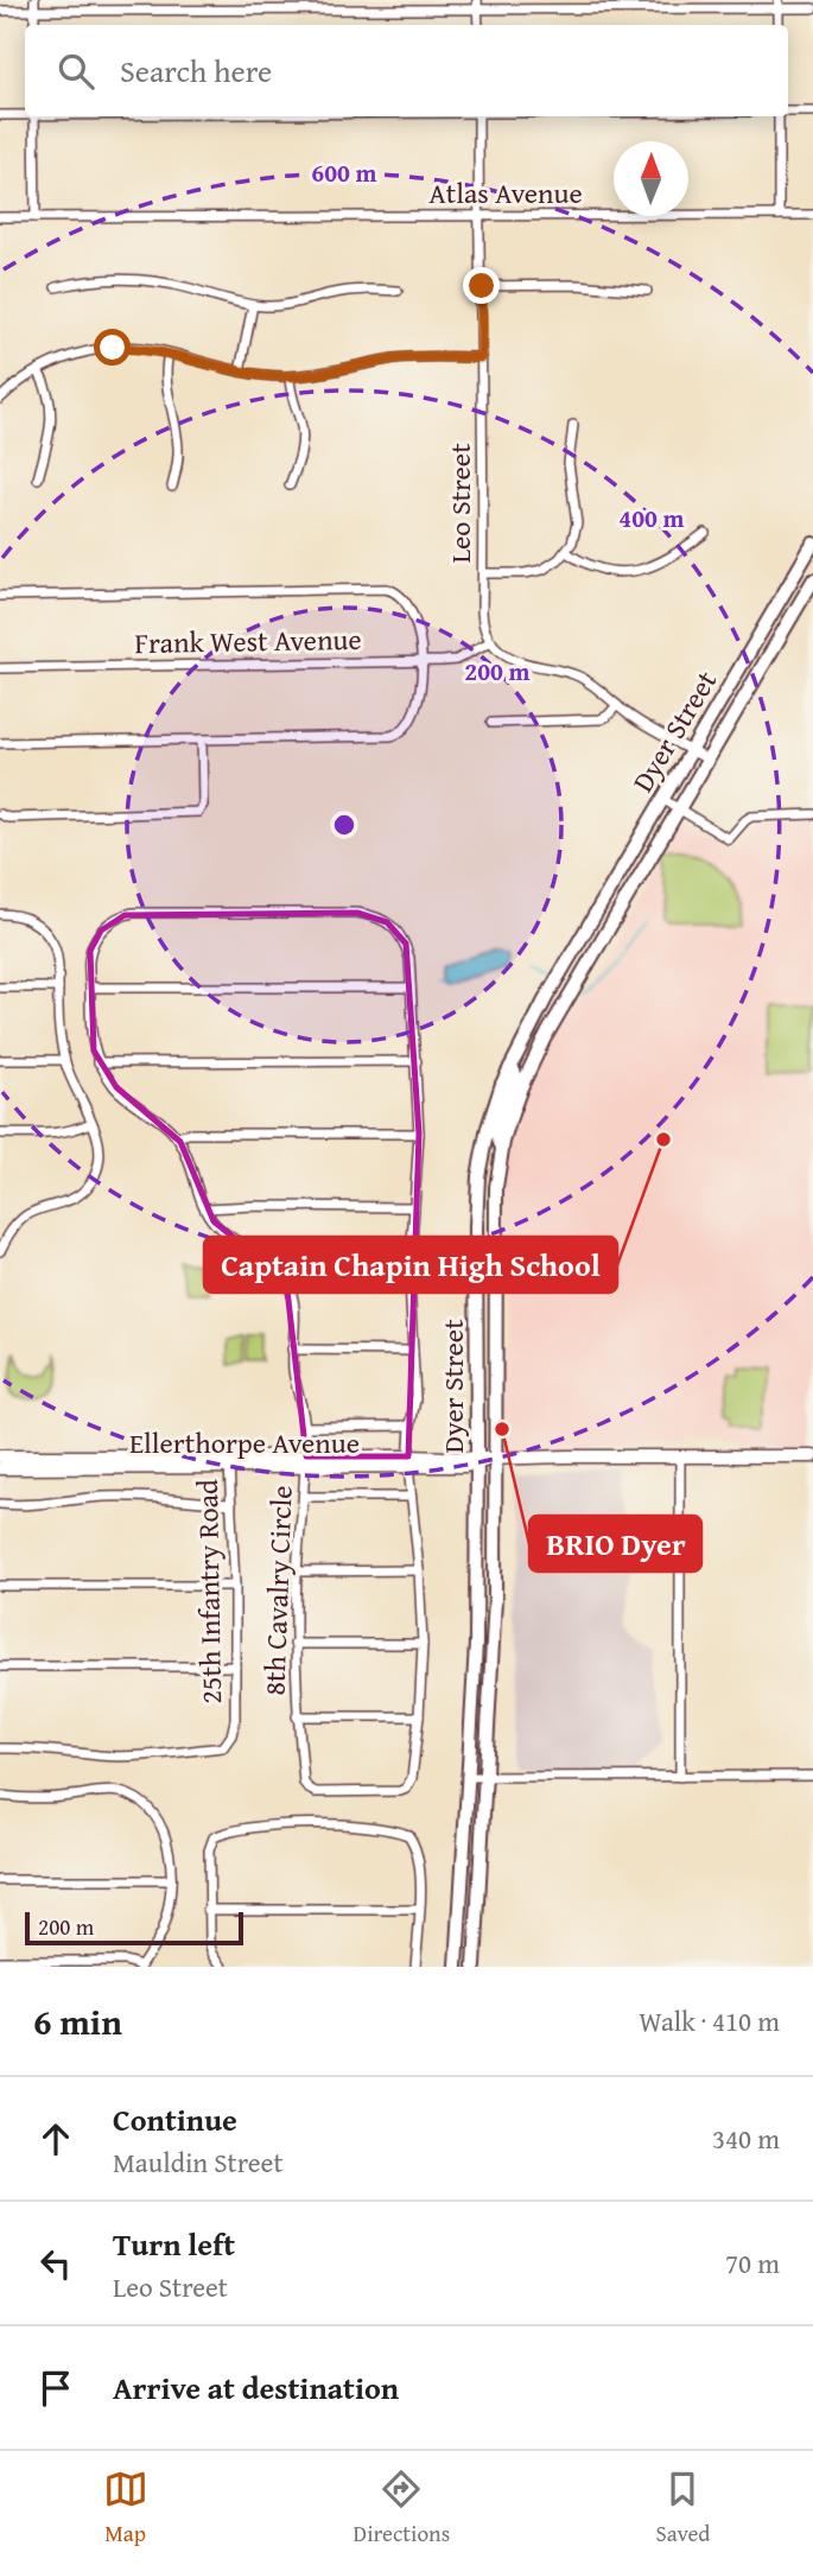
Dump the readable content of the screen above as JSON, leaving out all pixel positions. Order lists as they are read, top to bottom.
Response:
{
  "streets": {
    "main road": ["Dyer Street"],
    "street": [
      "Atlas Avenue",
      "Leo Street",
      "Frank West Avenue",
      "Ellerthorpe Avenue",
      "8th Cavalry Circle",
      "25th Infantry Road"
    ]
  },
  "crossings": [
    ["Atlas Avenue", "Leo Street"],
    ["Leo Street", "Frank West Avenue"],
    ["Dyer Street", "Ellerthorpe Avenue"],
    ["Ellerthorpe Avenue", "8th Cavalry Circle"],
    ["Ellerthorpe Avenue", "25th Infantry Road"]
  ],
  "places": ["Captain Chapin High School", "BRIO Dyer"],
  "scale_bar": "200 m",
  "north": "top",
  "page": {
    "search": "Search here",
    "scale": "200 m",
    "heading": ["6 min", "Walk · 410 m"],
    "list": [
      ["Continue", "Mauldin Street", "340 m"],
      ["Turn left", "Leo Street", "70 m"],
      "Arrive at destination"
    ],
    "nav": ["Map", "Directions", "Saved"]
  },
  "rings": ["600 m", "400 m", "200 m"]
}
